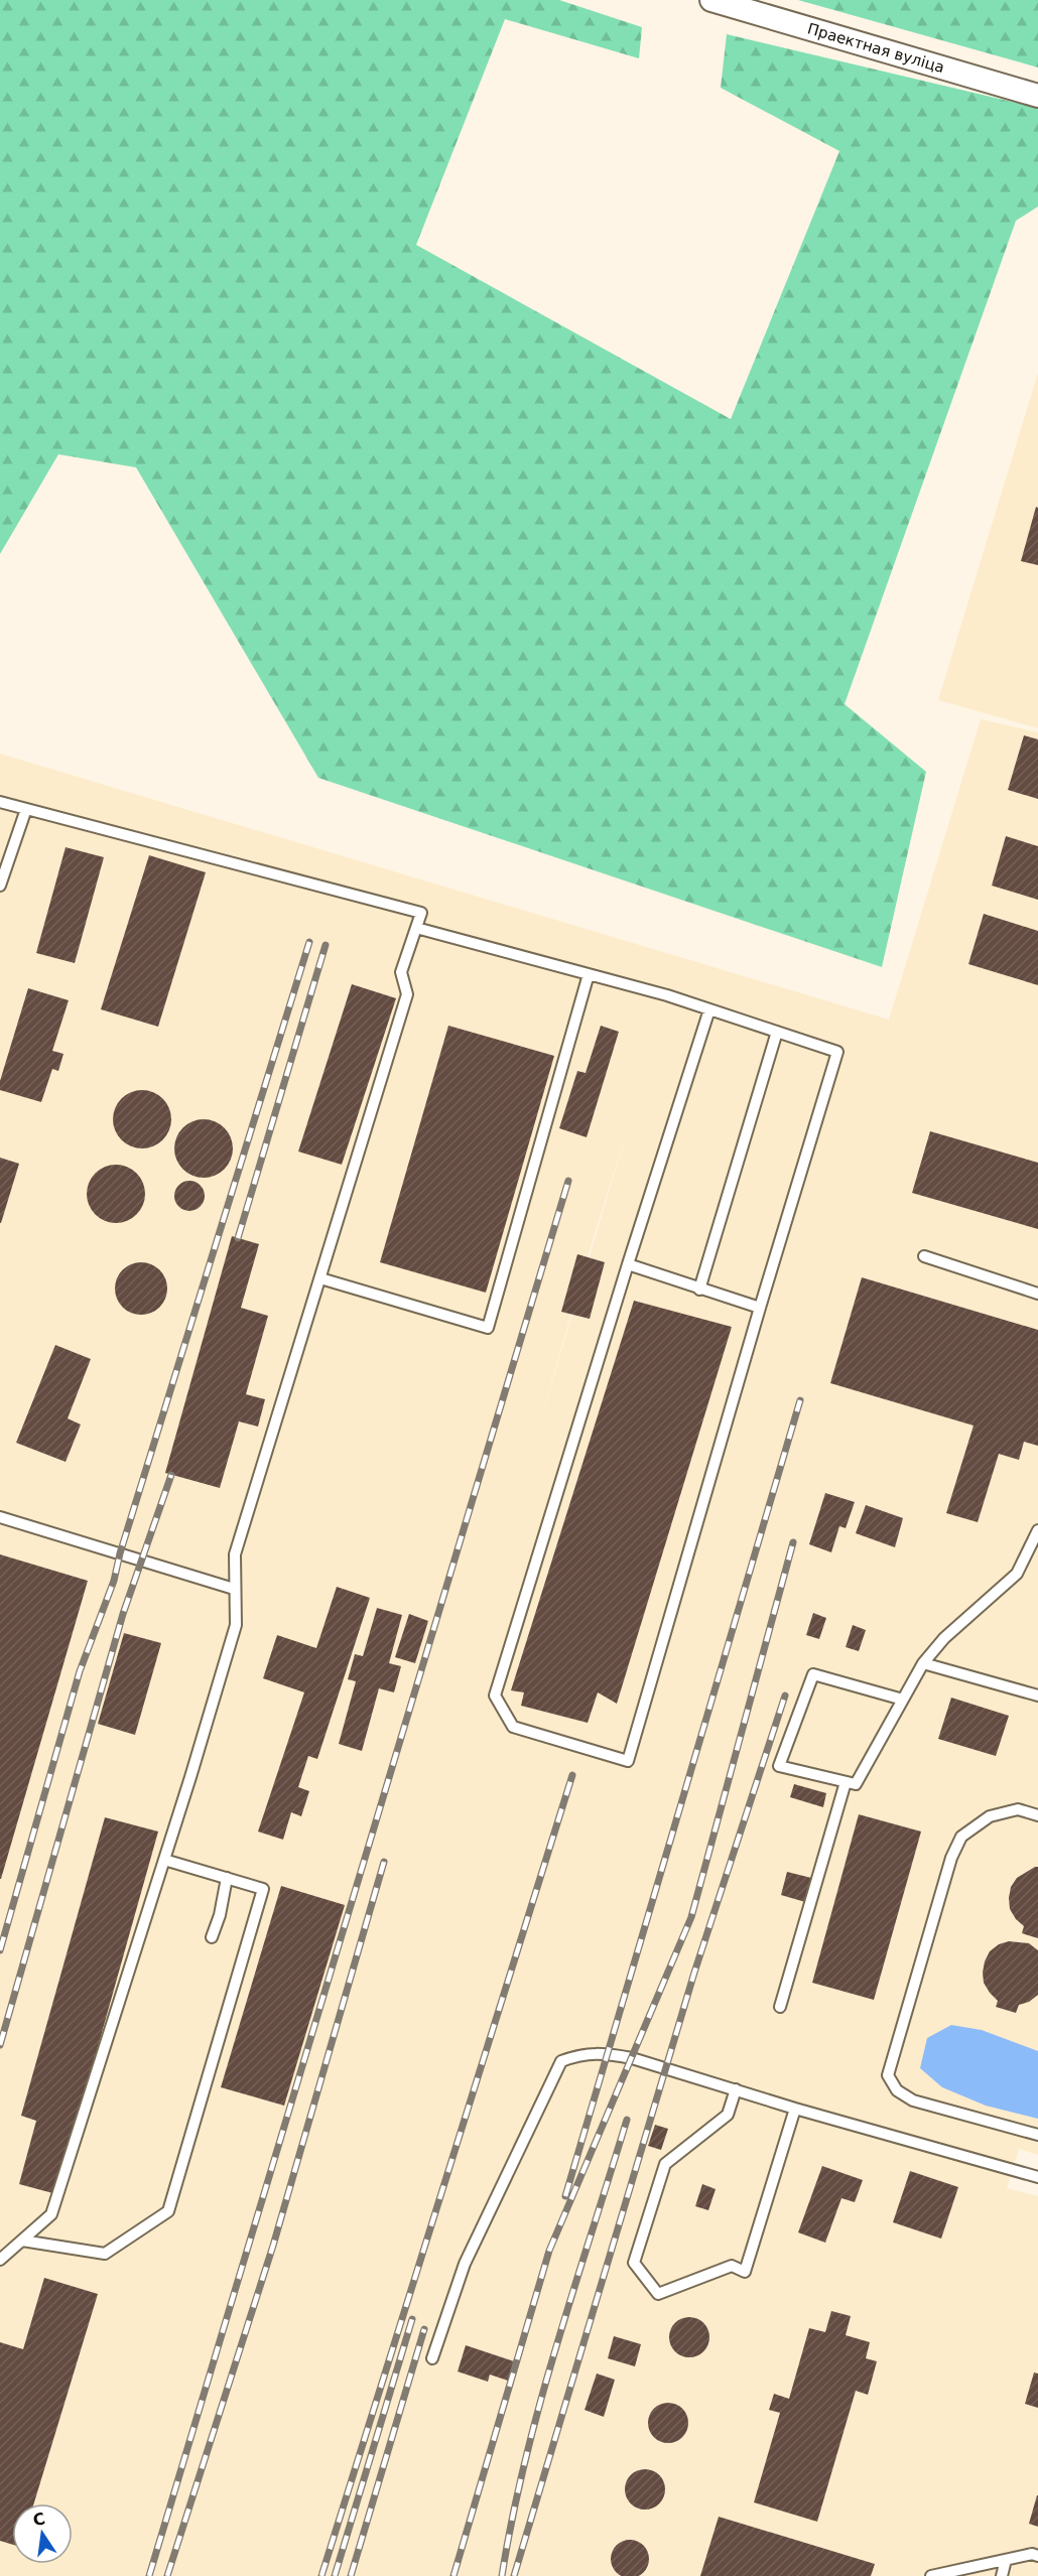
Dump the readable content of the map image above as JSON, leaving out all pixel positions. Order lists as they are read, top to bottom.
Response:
{
  "streets": {
    "street": ["Праектная вуліца"]
  },
  "north": "top"
}
